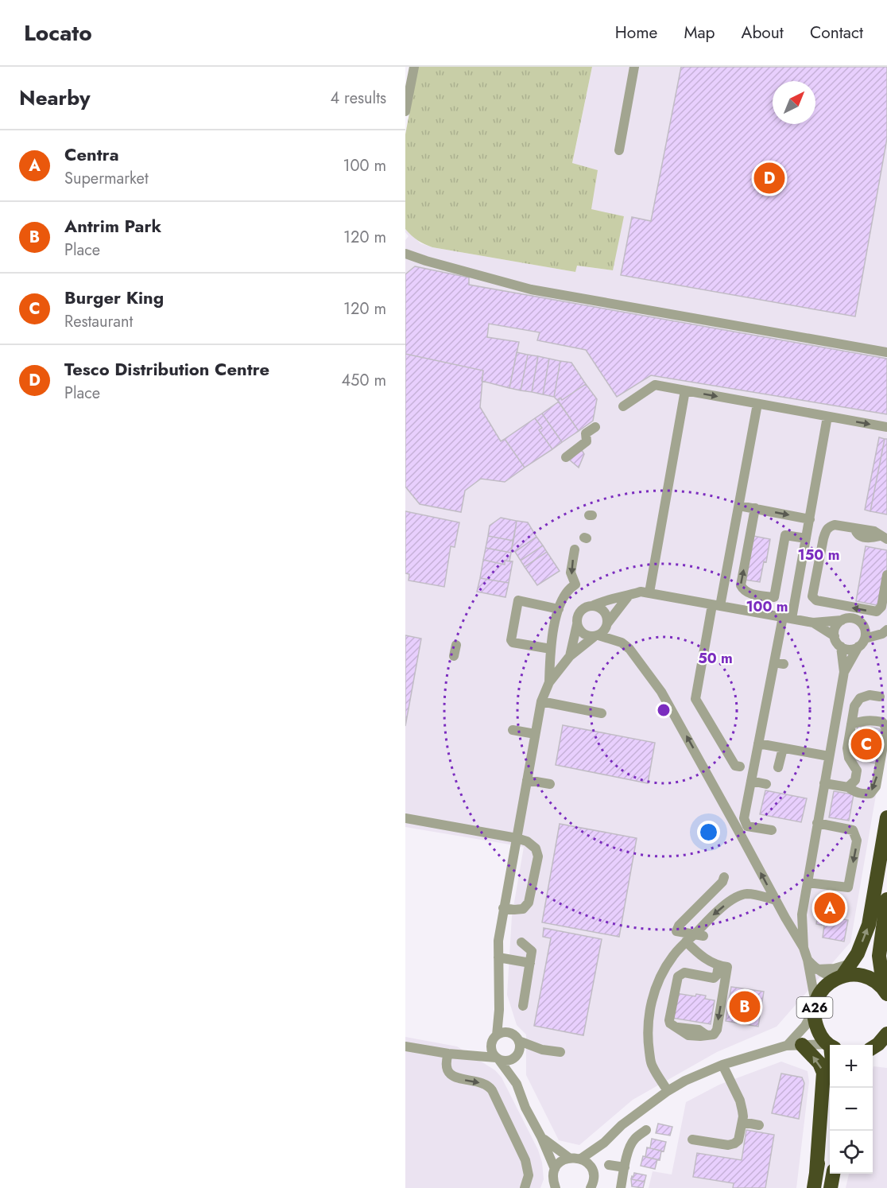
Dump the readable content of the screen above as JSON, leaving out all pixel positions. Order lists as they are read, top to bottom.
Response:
{
  "streets": {
    "highway": ["A26"]
  },
  "north": "top right",
  "page": {
    "header": "Locato",
    "nav": [
      "Home",
      "Map",
      "About",
      "Contact"
    ],
    "heading": ["Nearby", "4 results"],
    "list": [
      {
        "mark": "A",
        "name": "Centra",
        "note": "Supermarket",
        "value": "100 m"
      },
      {
        "mark": "B",
        "name": "Antrim Park",
        "note": "Place",
        "value": "120 m"
      },
      {
        "mark": "C",
        "name": "Burger King",
        "note": "Restaurant",
        "value": "120 m"
      },
      {
        "mark": "D",
        "name": "Tesco Distribution Centre",
        "note": "Place",
        "value": "450 m"
      }
    ],
    "pins": [
      "D",
      "C",
      "A",
      "B"
    ],
    "map_buttons": ["+", "−"]
  },
  "rings": ["150 m", "100 m", "50 m"]
}
